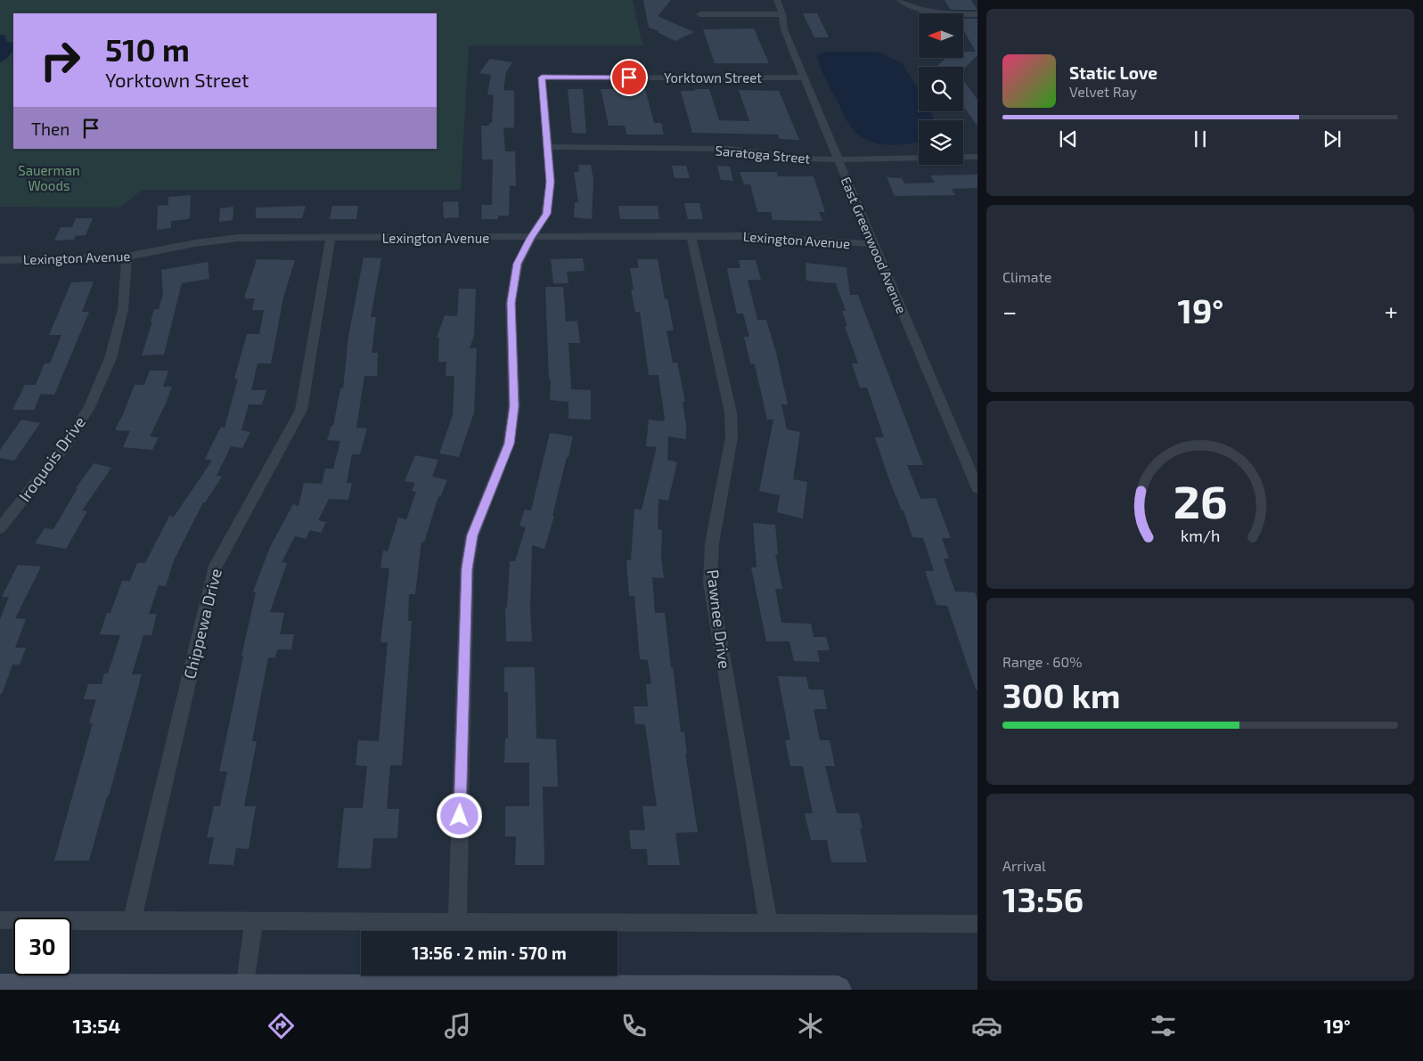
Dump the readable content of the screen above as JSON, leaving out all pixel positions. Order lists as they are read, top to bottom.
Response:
{
  "streets": {
    "street": [
      "Yorktown Street",
      "Saratoga Street",
      "Lexington Avenue",
      "East Greenwood Avenue",
      "Iroquois Drive",
      "Pawnee Drive",
      "Chippewa Drive"
    ]
  },
  "crossings": [
    ["Yorktown Street", "Saratoga Street"],
    ["Yorktown Street", "East Greenwood Avenue"],
    ["Saratoga Street", "East Greenwood Avenue"],
    ["Lexington Avenue", "East Greenwood Avenue"],
    ["Lexington Avenue", "Iroquois Drive"],
    ["Lexington Avenue", "Pawnee Drive"],
    ["Lexington Avenue", "Chippewa Drive"]
  ],
  "parks": ["Sauerman Woods"],
  "north": "left",
  "page": {
    "turn": ["510 m", "Yorktown Street"],
    "song": ["Static Love", "Velvet Ray"],
    "then": "Then",
    "tile": [
      "Climate",
      ["Range · 60%", "300 km"],
      ["Arrival", "13:56"]
    ],
    "heat": ["−", "19°", "+"],
    "limit": "30",
    "trip": "13:56 · 2 min · 570 m",
    "tabs": ["13:54", "19°"],
    "gauge": ["26", "km/h"]
  }
}
